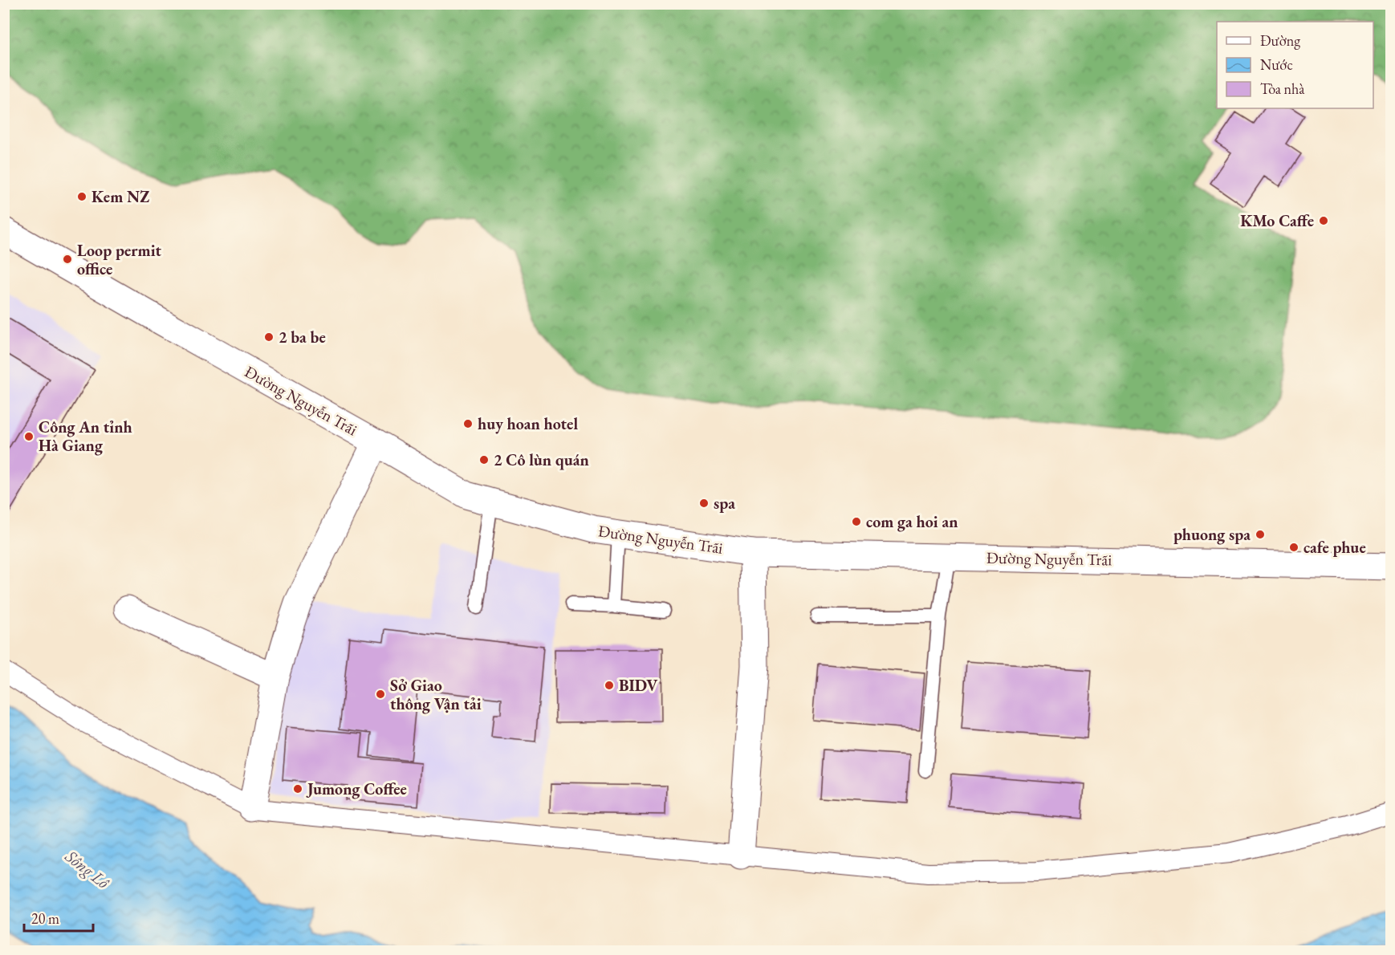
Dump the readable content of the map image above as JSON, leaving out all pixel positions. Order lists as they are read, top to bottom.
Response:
{
  "streets": {
    "main road": ["Đường Nguyễn Trãi"]
  },
  "water": ["Sông Lô"],
  "places": [
    "Kem NZ",
    "KMo Caffe",
    "Loop permit office",
    "2 ba be",
    "huy hoan hotel",
    "Công An tỉnh Hà Giang",
    "2 Cô lùn quán",
    "spa",
    "com ga hoi an",
    "phuong spa",
    "cafe phue",
    "BIDV",
    "Sở Giao thông Vận tải",
    "Jumong Coffee"
  ],
  "legend": ["Đường", "Nước", "Tòa nhà"],
  "scale_bar": "20 m"
}
